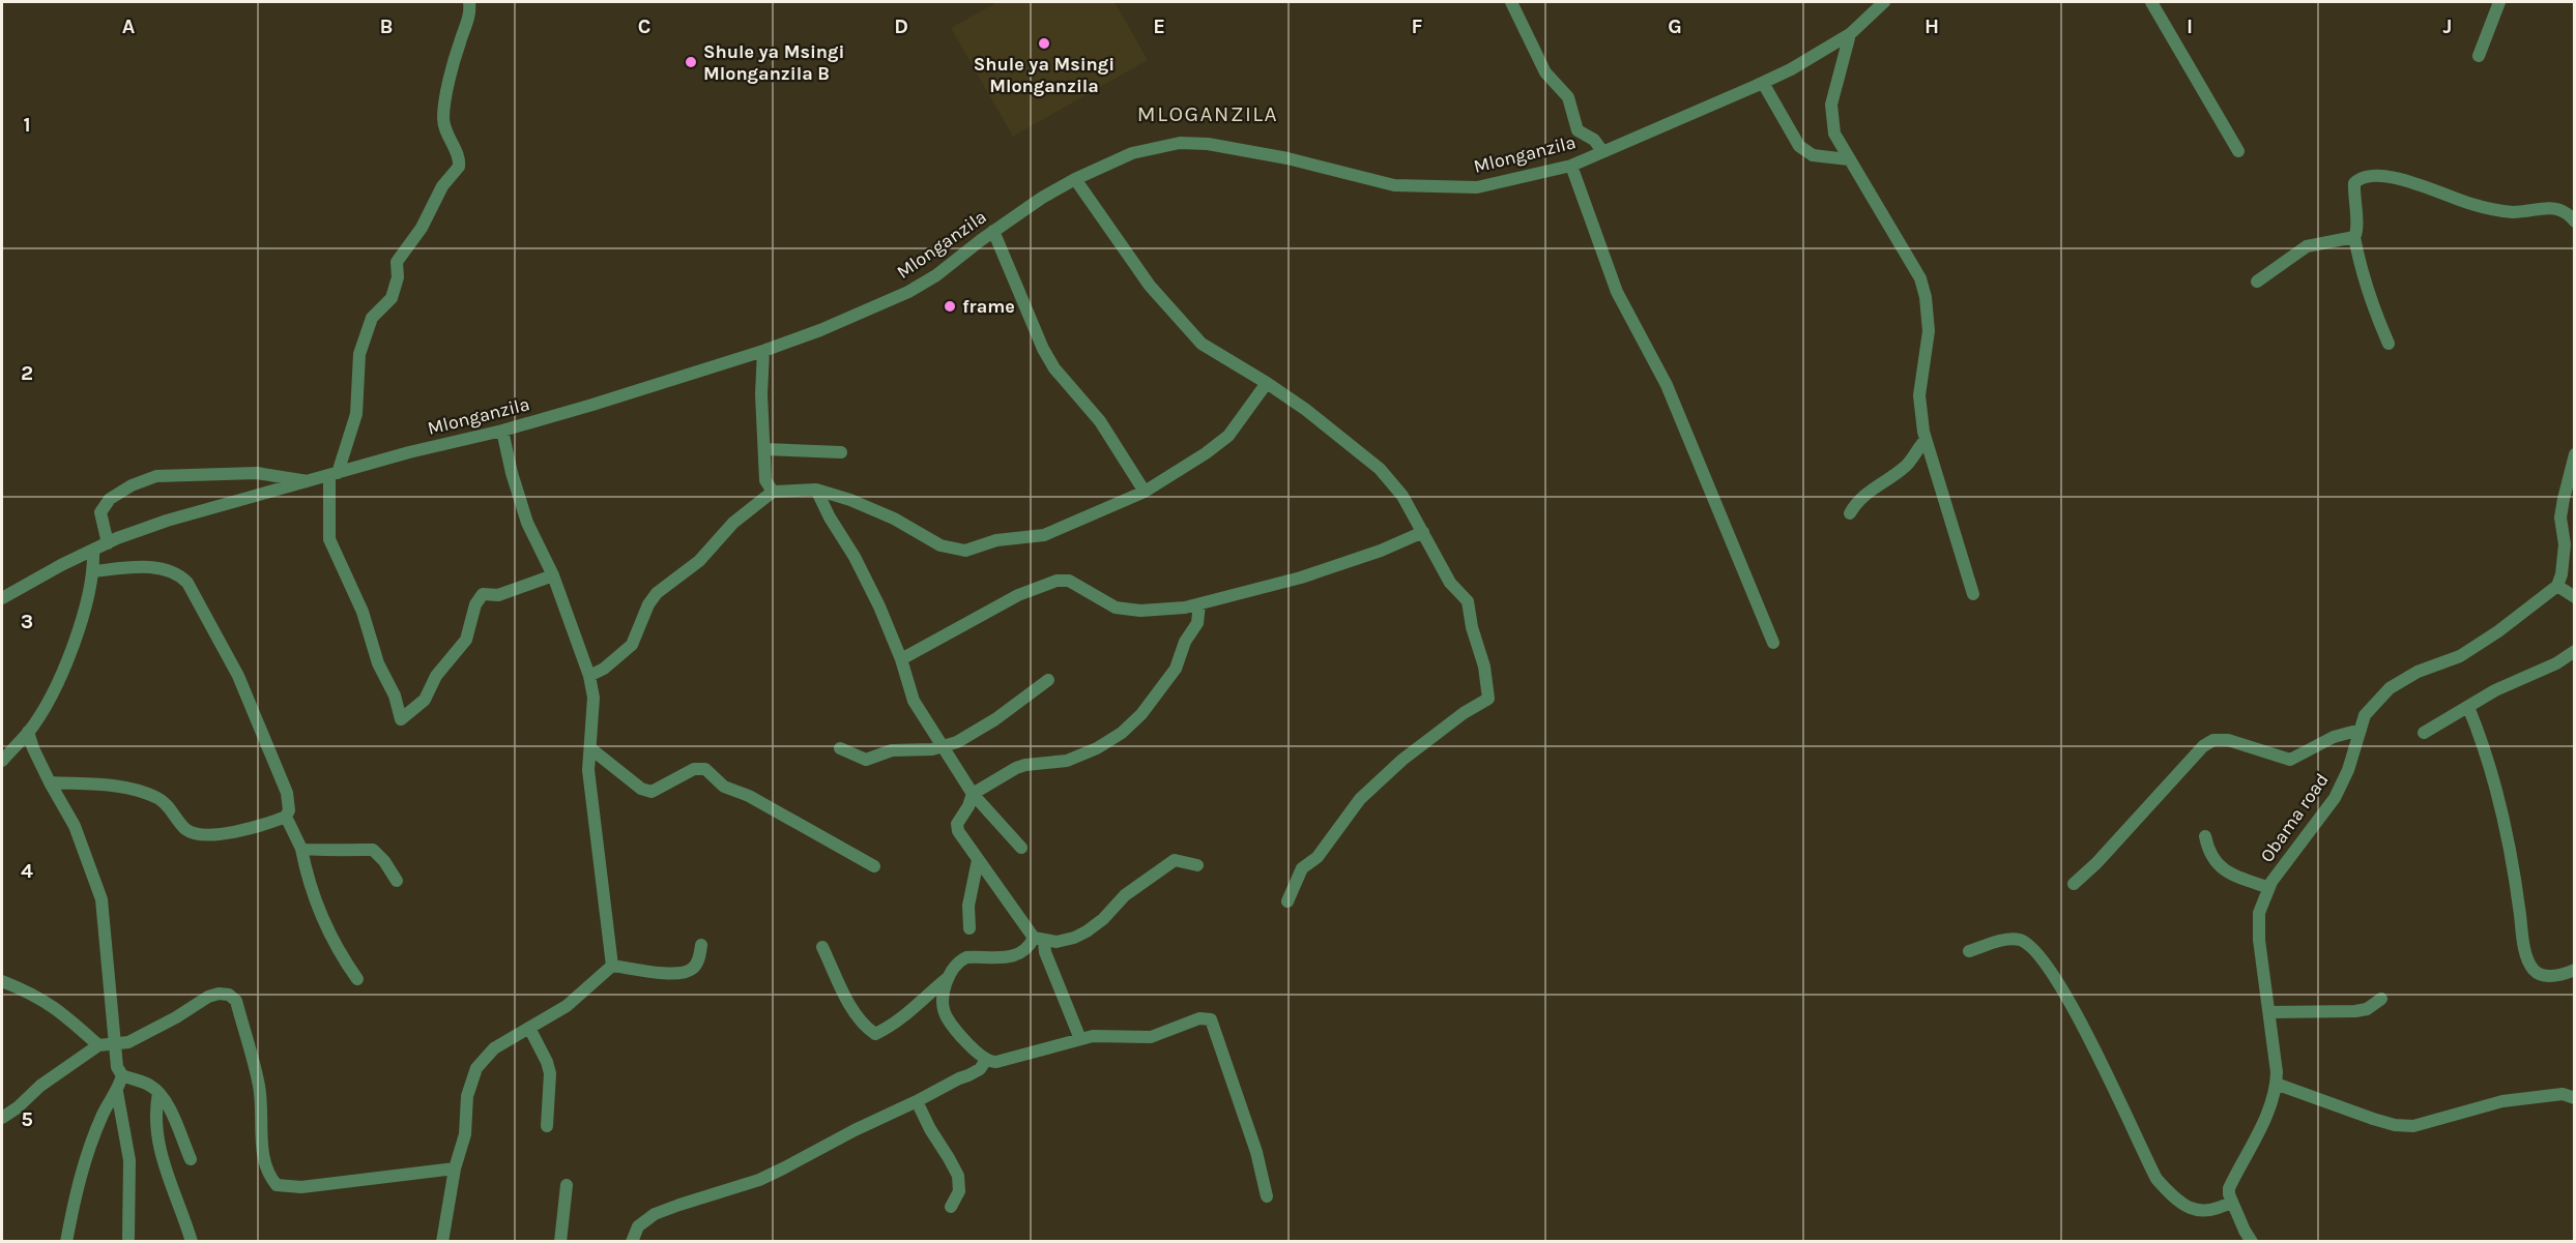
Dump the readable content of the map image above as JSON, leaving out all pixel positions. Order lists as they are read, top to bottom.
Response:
{
  "streets": {
    "street": ["Mlonganzila", "Obama road"]
  },
  "districts": ["MLOGANZILA"],
  "places": ["Shule ya Msingi Mlonganzila", "Shule ya Msingi Mlonganzila B", "frame"],
  "grid": {
    "columns": [
      "A",
      "B",
      "C",
      "D",
      "E",
      "F",
      "G",
      "H",
      "I",
      "J"
    ],
    "rows": [
      "1",
      "2",
      "3",
      "4",
      "5"
    ]
  }
}
